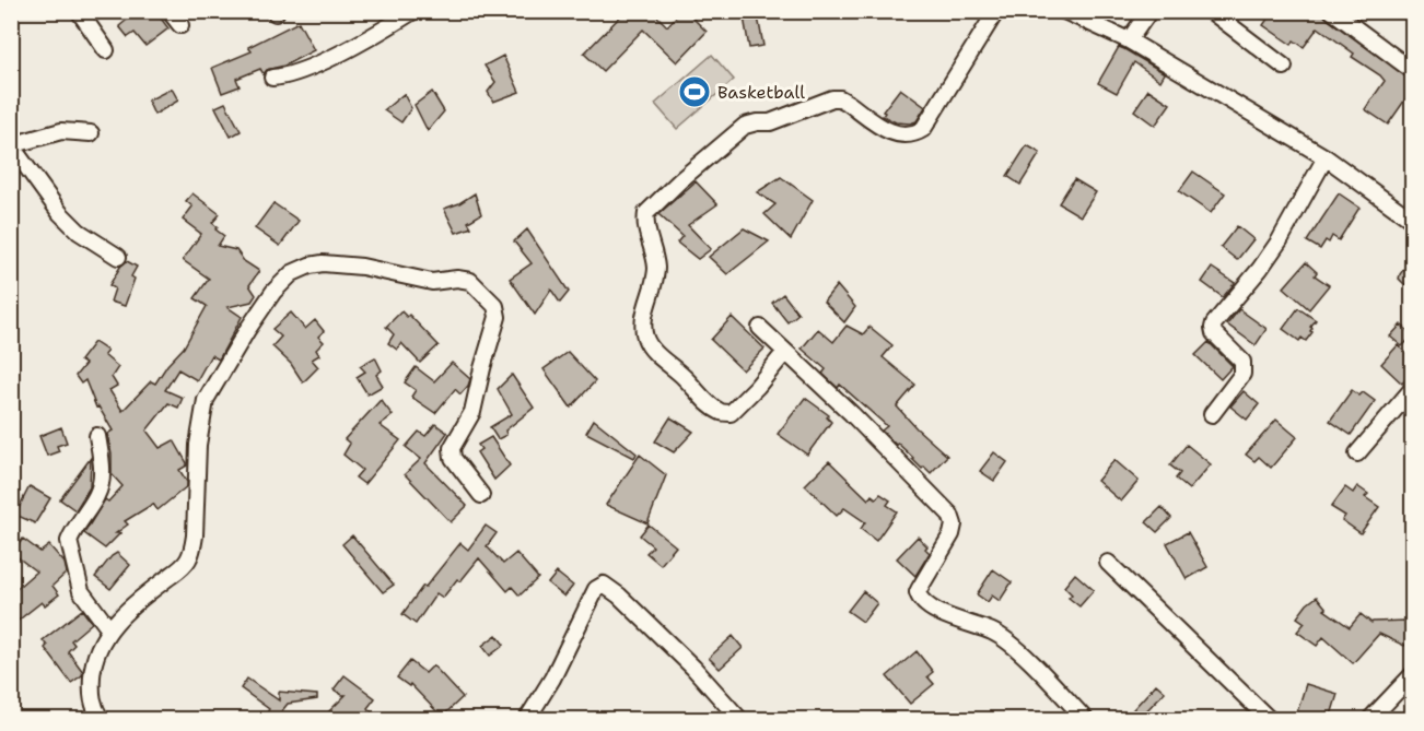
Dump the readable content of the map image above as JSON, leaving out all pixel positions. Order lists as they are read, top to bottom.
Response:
{
  "places": {
    "sports": ["Basketball"]
  }
}
